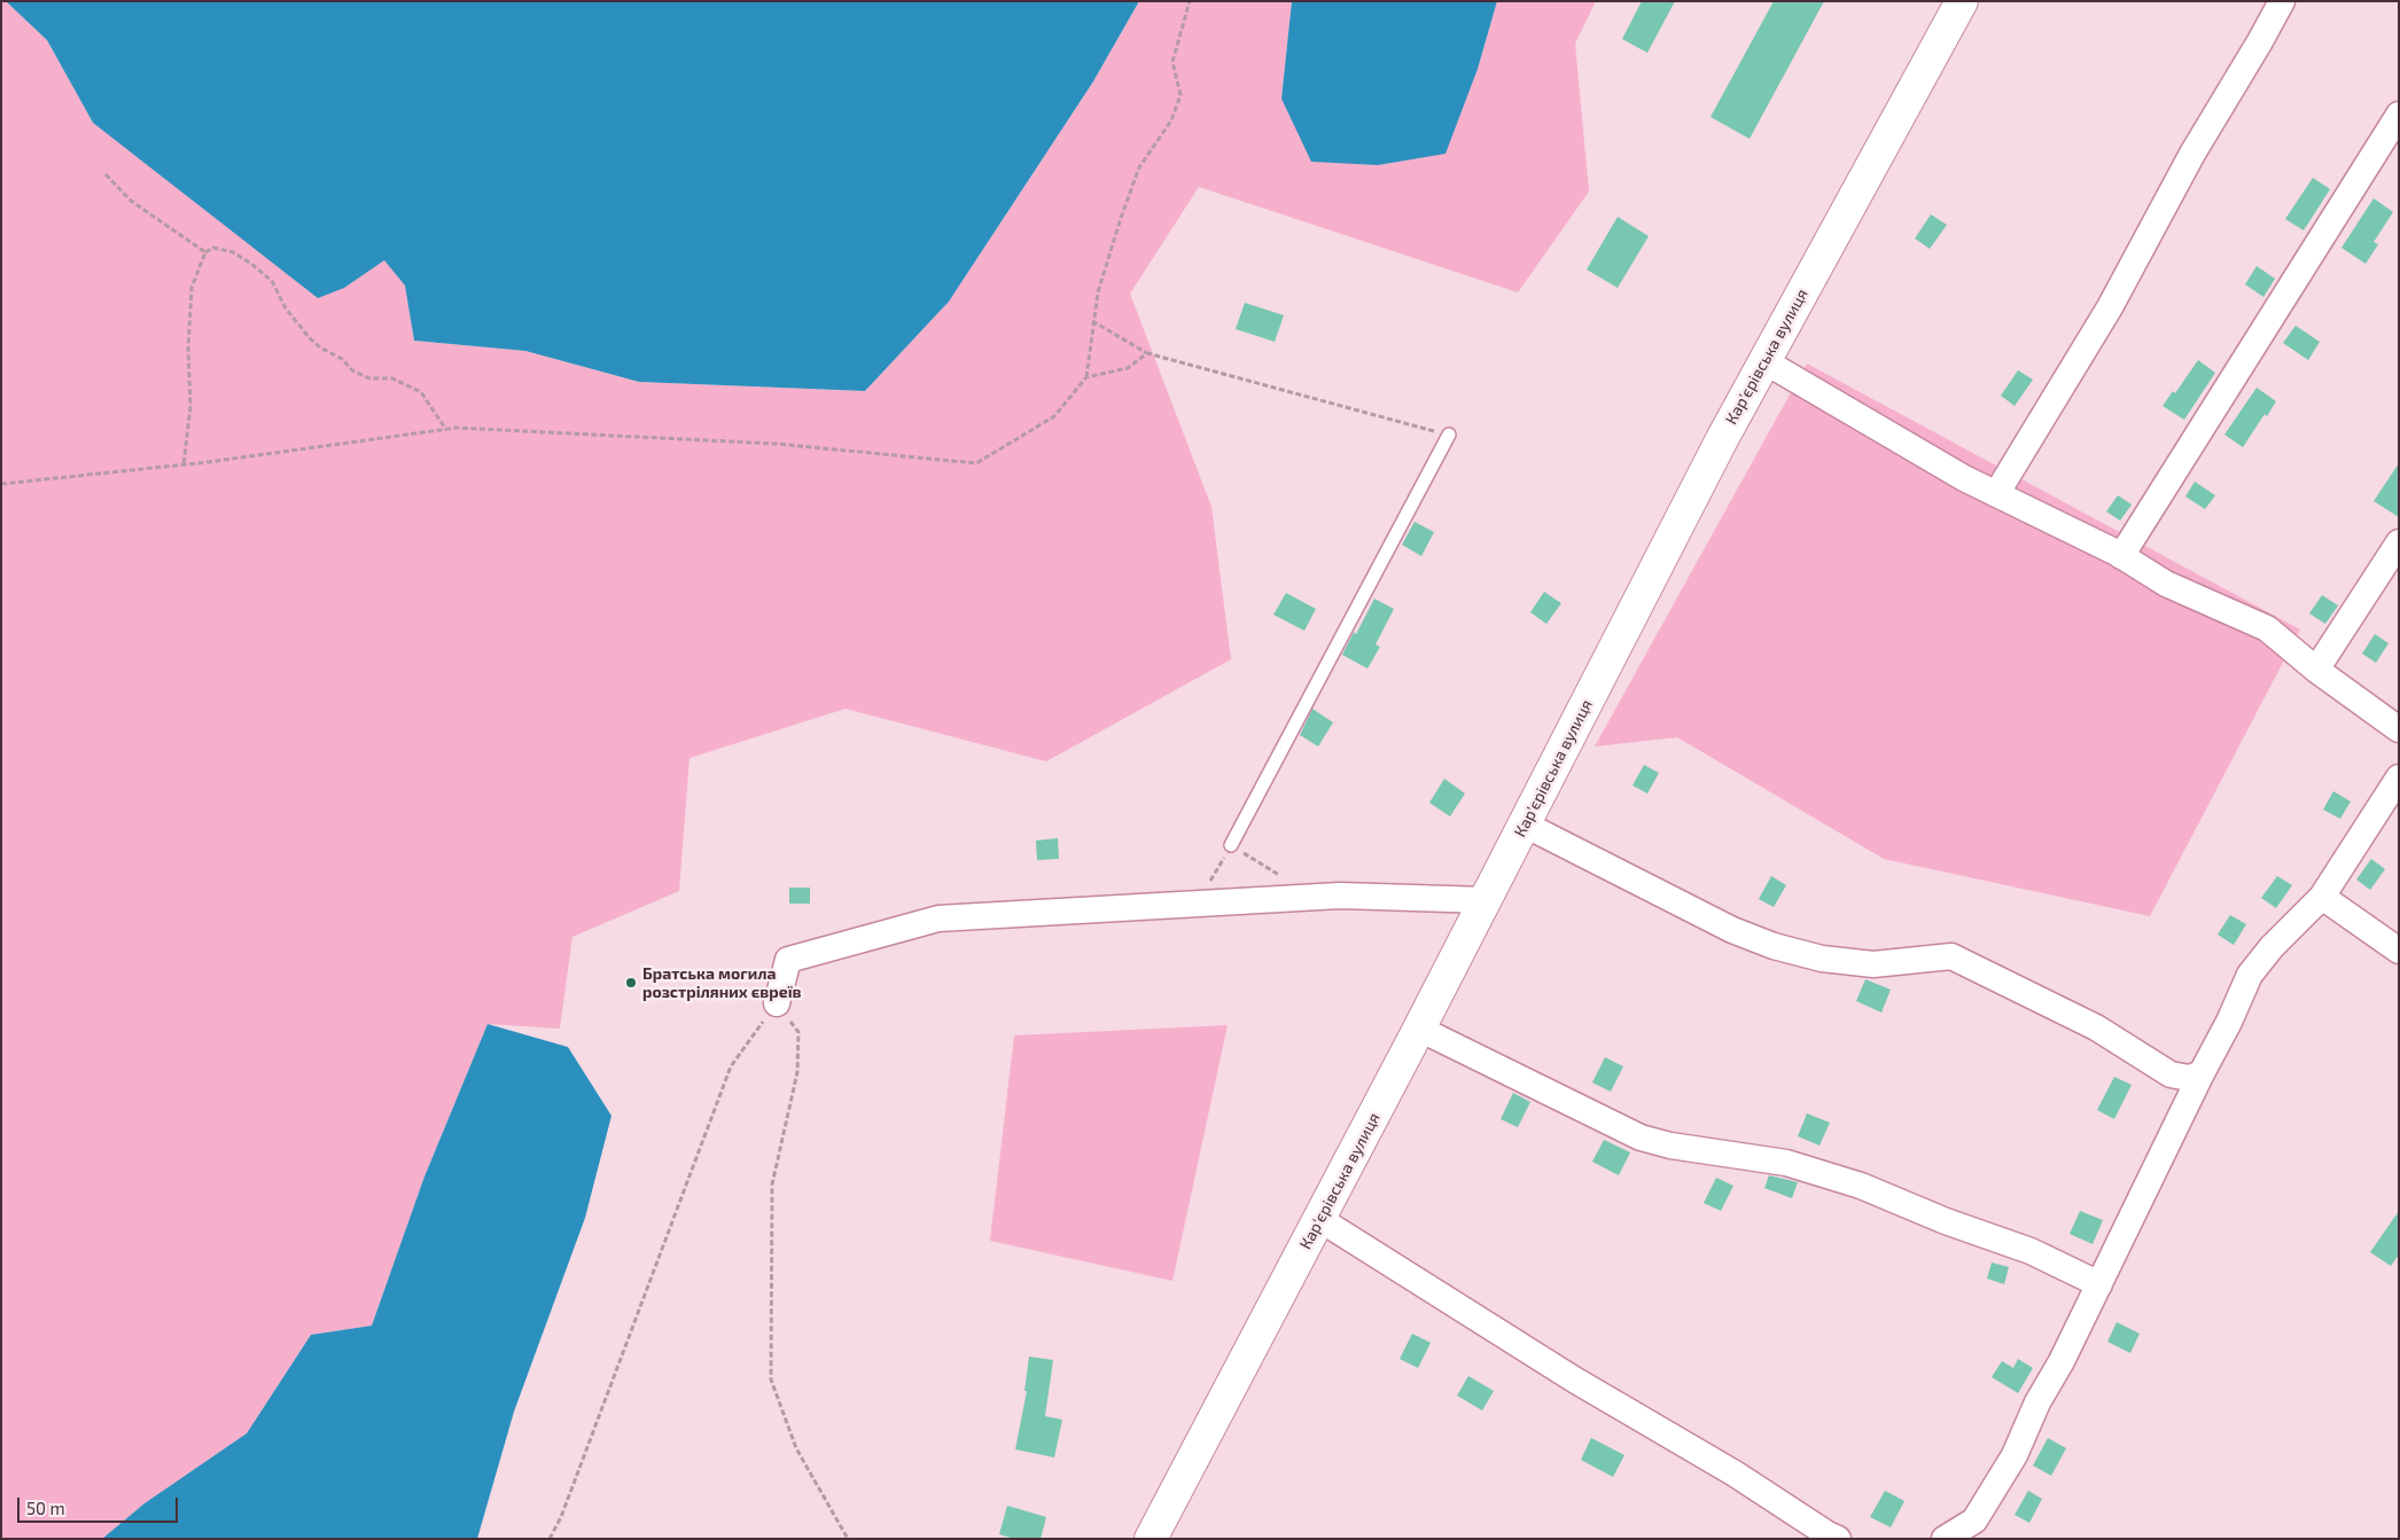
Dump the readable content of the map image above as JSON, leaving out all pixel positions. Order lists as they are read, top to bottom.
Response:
{
  "streets": {
    "street": ["Кар'єрівська вулиця"]
  },
  "places": ["Братська могила розстріляних євреїв"],
  "scale_bar": "50 m"
}
